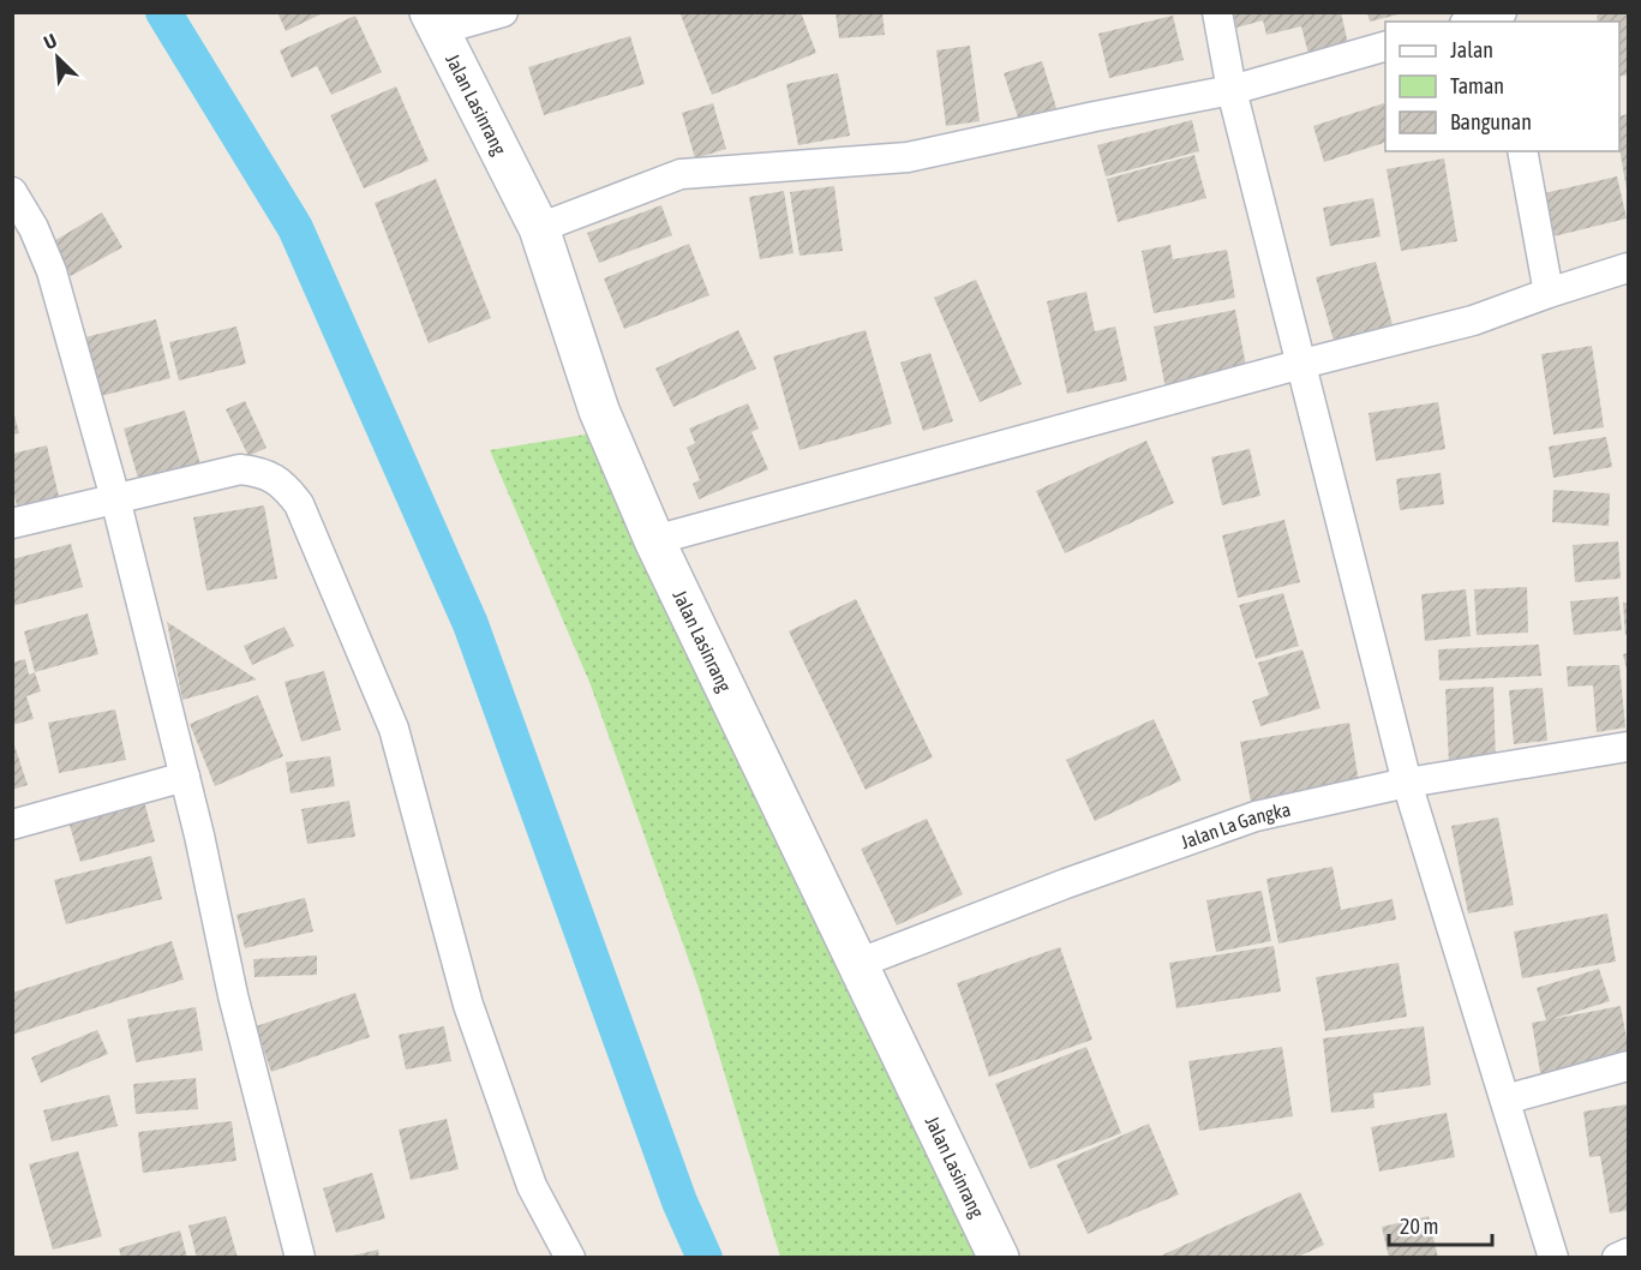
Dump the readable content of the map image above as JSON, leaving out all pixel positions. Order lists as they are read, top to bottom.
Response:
{
  "streets": {
    "street": ["Jalan Lasinrang", "Jalan La Gangka"]
  },
  "crossings": [
    ["Jalan Lasinrang", "Jalan La Gangka"]
  ],
  "legend": ["Jalan", "Taman", "Bangunan"],
  "scale_bar": "20 m",
  "north": "top left"
}
